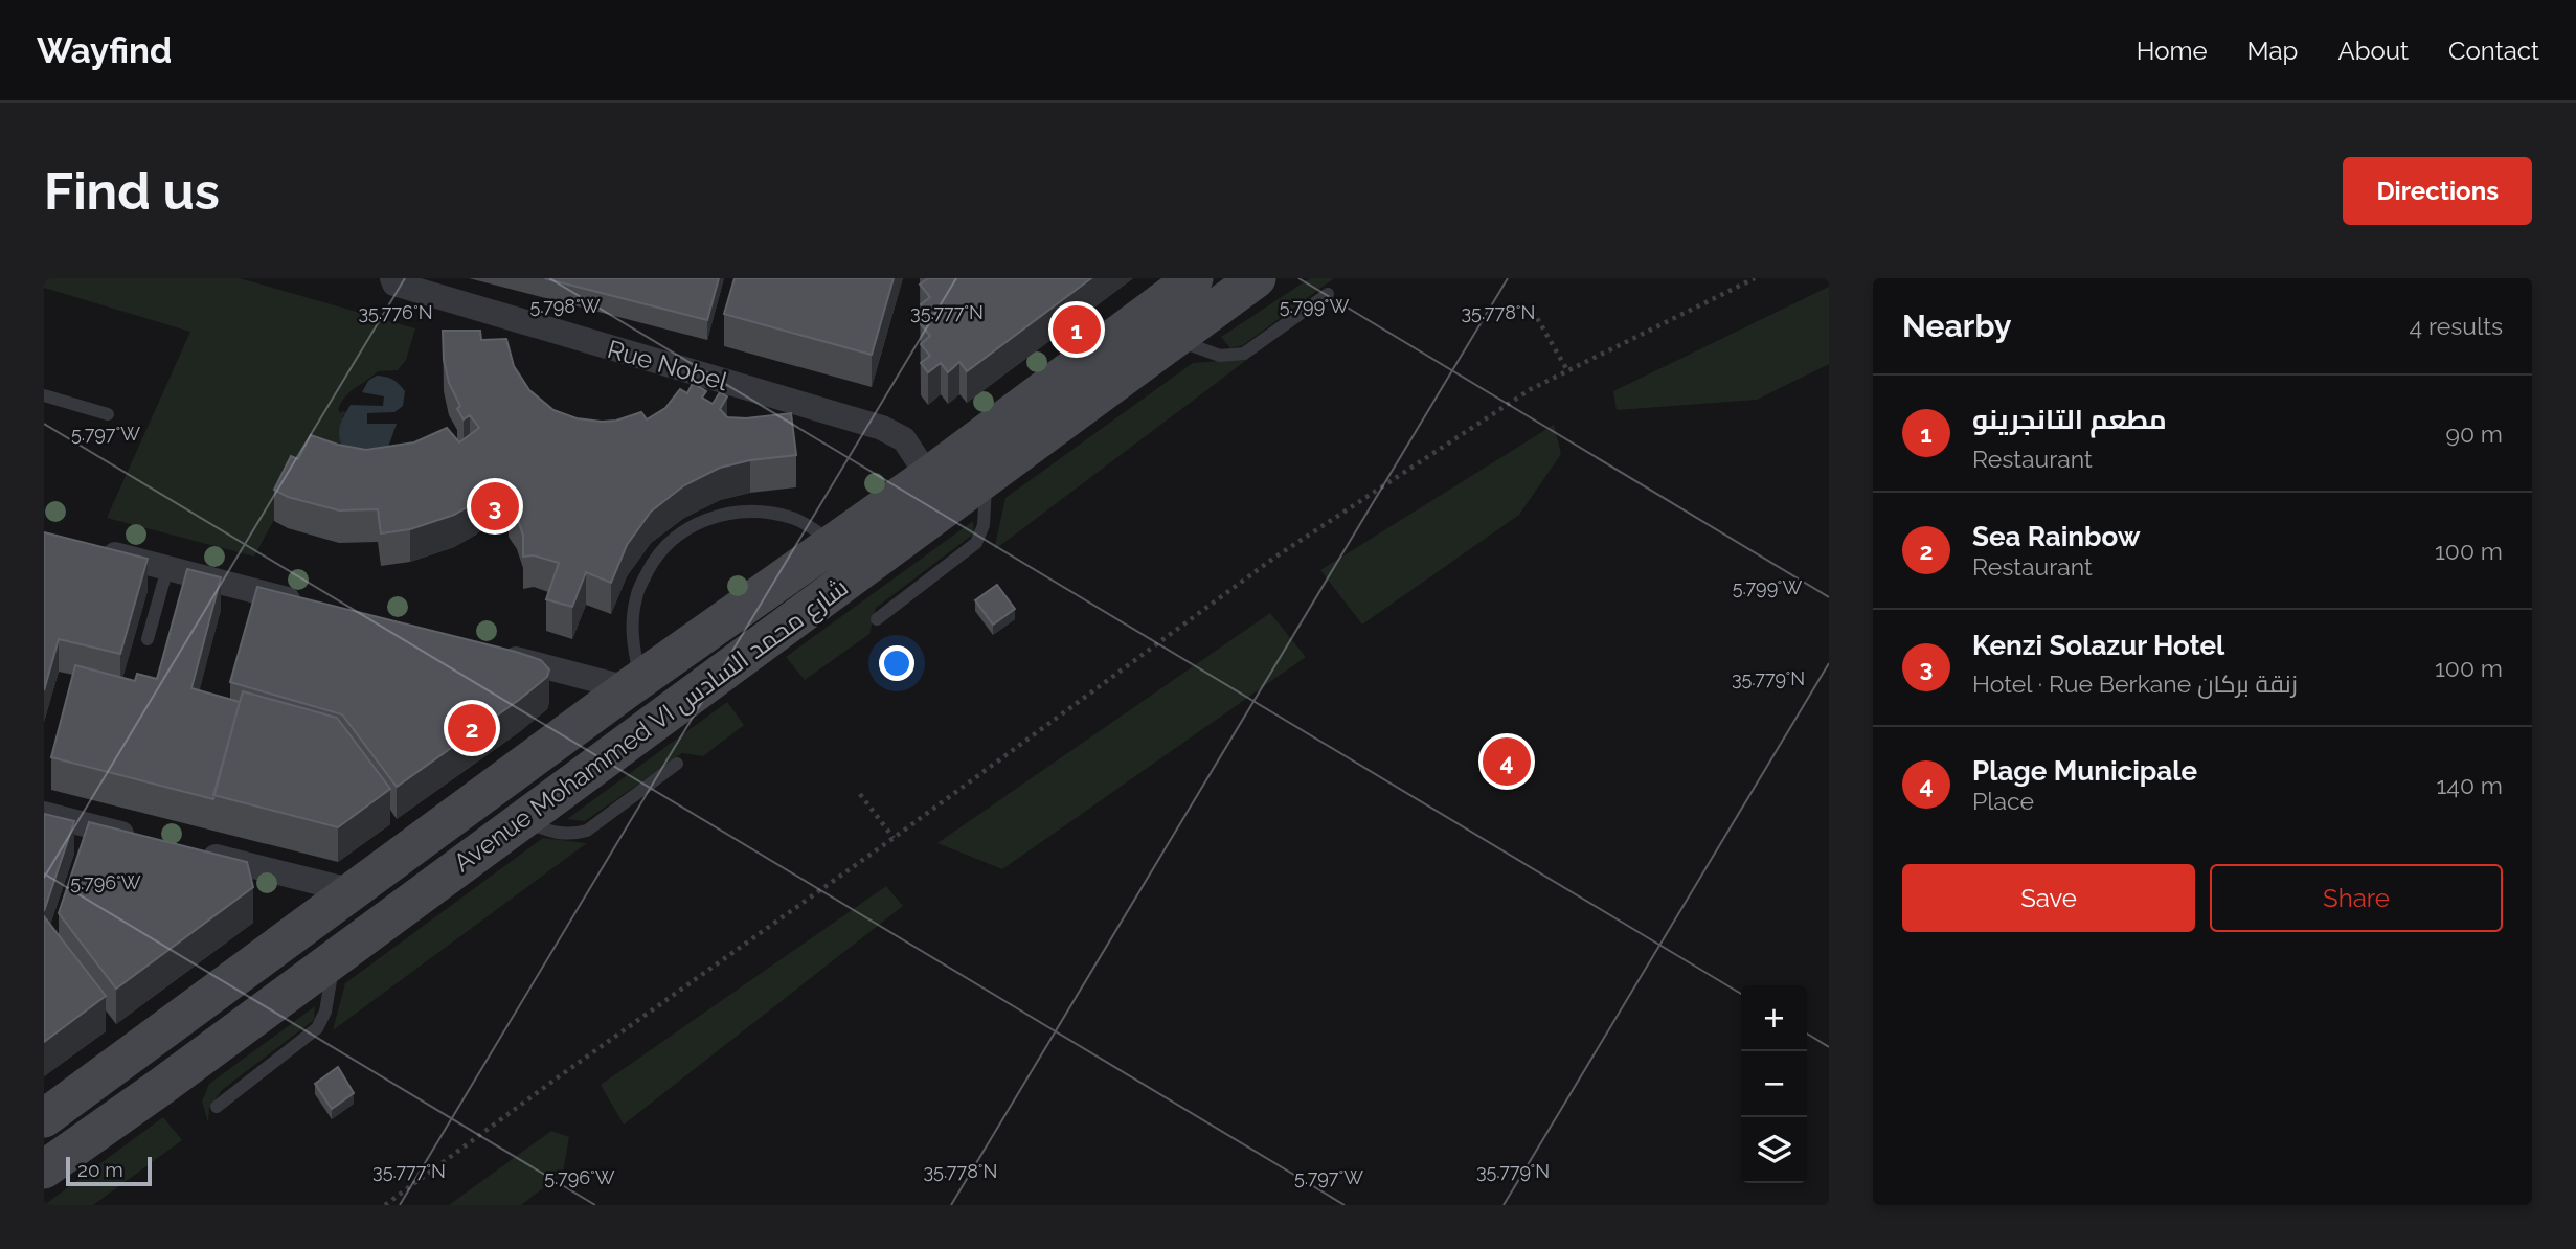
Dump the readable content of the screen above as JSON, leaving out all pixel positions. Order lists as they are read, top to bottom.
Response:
{
  "streets": {
    "main road": ["Avenue Mohammed VI شارع محمد السادس"],
    "street": ["Rue Nobel"]
  },
  "crossings": [
    ["Rue Nobel", "Avenue Mohammed VI شارع محمد السادس"]
  ],
  "scale_bar": "20 m",
  "page": {
    "header": "Wayfind",
    "nav": [
      "Home",
      "Map",
      "About",
      "Contact"
    ],
    "buttons": [
      "Directions",
      ["Save", "Share"]
    ],
    "title": "Find us",
    "heading": ["Nearby", "4 results"],
    "pins": [
      "1",
      "3",
      "2",
      "4"
    ],
    "list": [
      {
        "mark": "1",
        "name": "مطعم التانجرينو",
        "note": "Restaurant",
        "value": "90 m"
      },
      {
        "mark": "2",
        "name": "Sea Rainbow",
        "note": "Restaurant",
        "value": "100 m"
      },
      {
        "mark": "3",
        "name": "Kenzi Solazur Hotel",
        "note": "Hotel · Rue Berkane زنقة بركان",
        "value": "100 m"
      },
      {
        "mark": "4",
        "name": "Plage Municipale",
        "note": "Place",
        "value": "140 m"
      }
    ],
    "map_buttons": ["+", "−"],
    "scale": "20 m"
  },
  "coordinates": [
    "5.798°W",
    "5.799°W",
    "35.776°N",
    "35.777°N",
    "35.778°N",
    "5.797°W",
    "35.779°N",
    "5.796°W"
  ]
}
